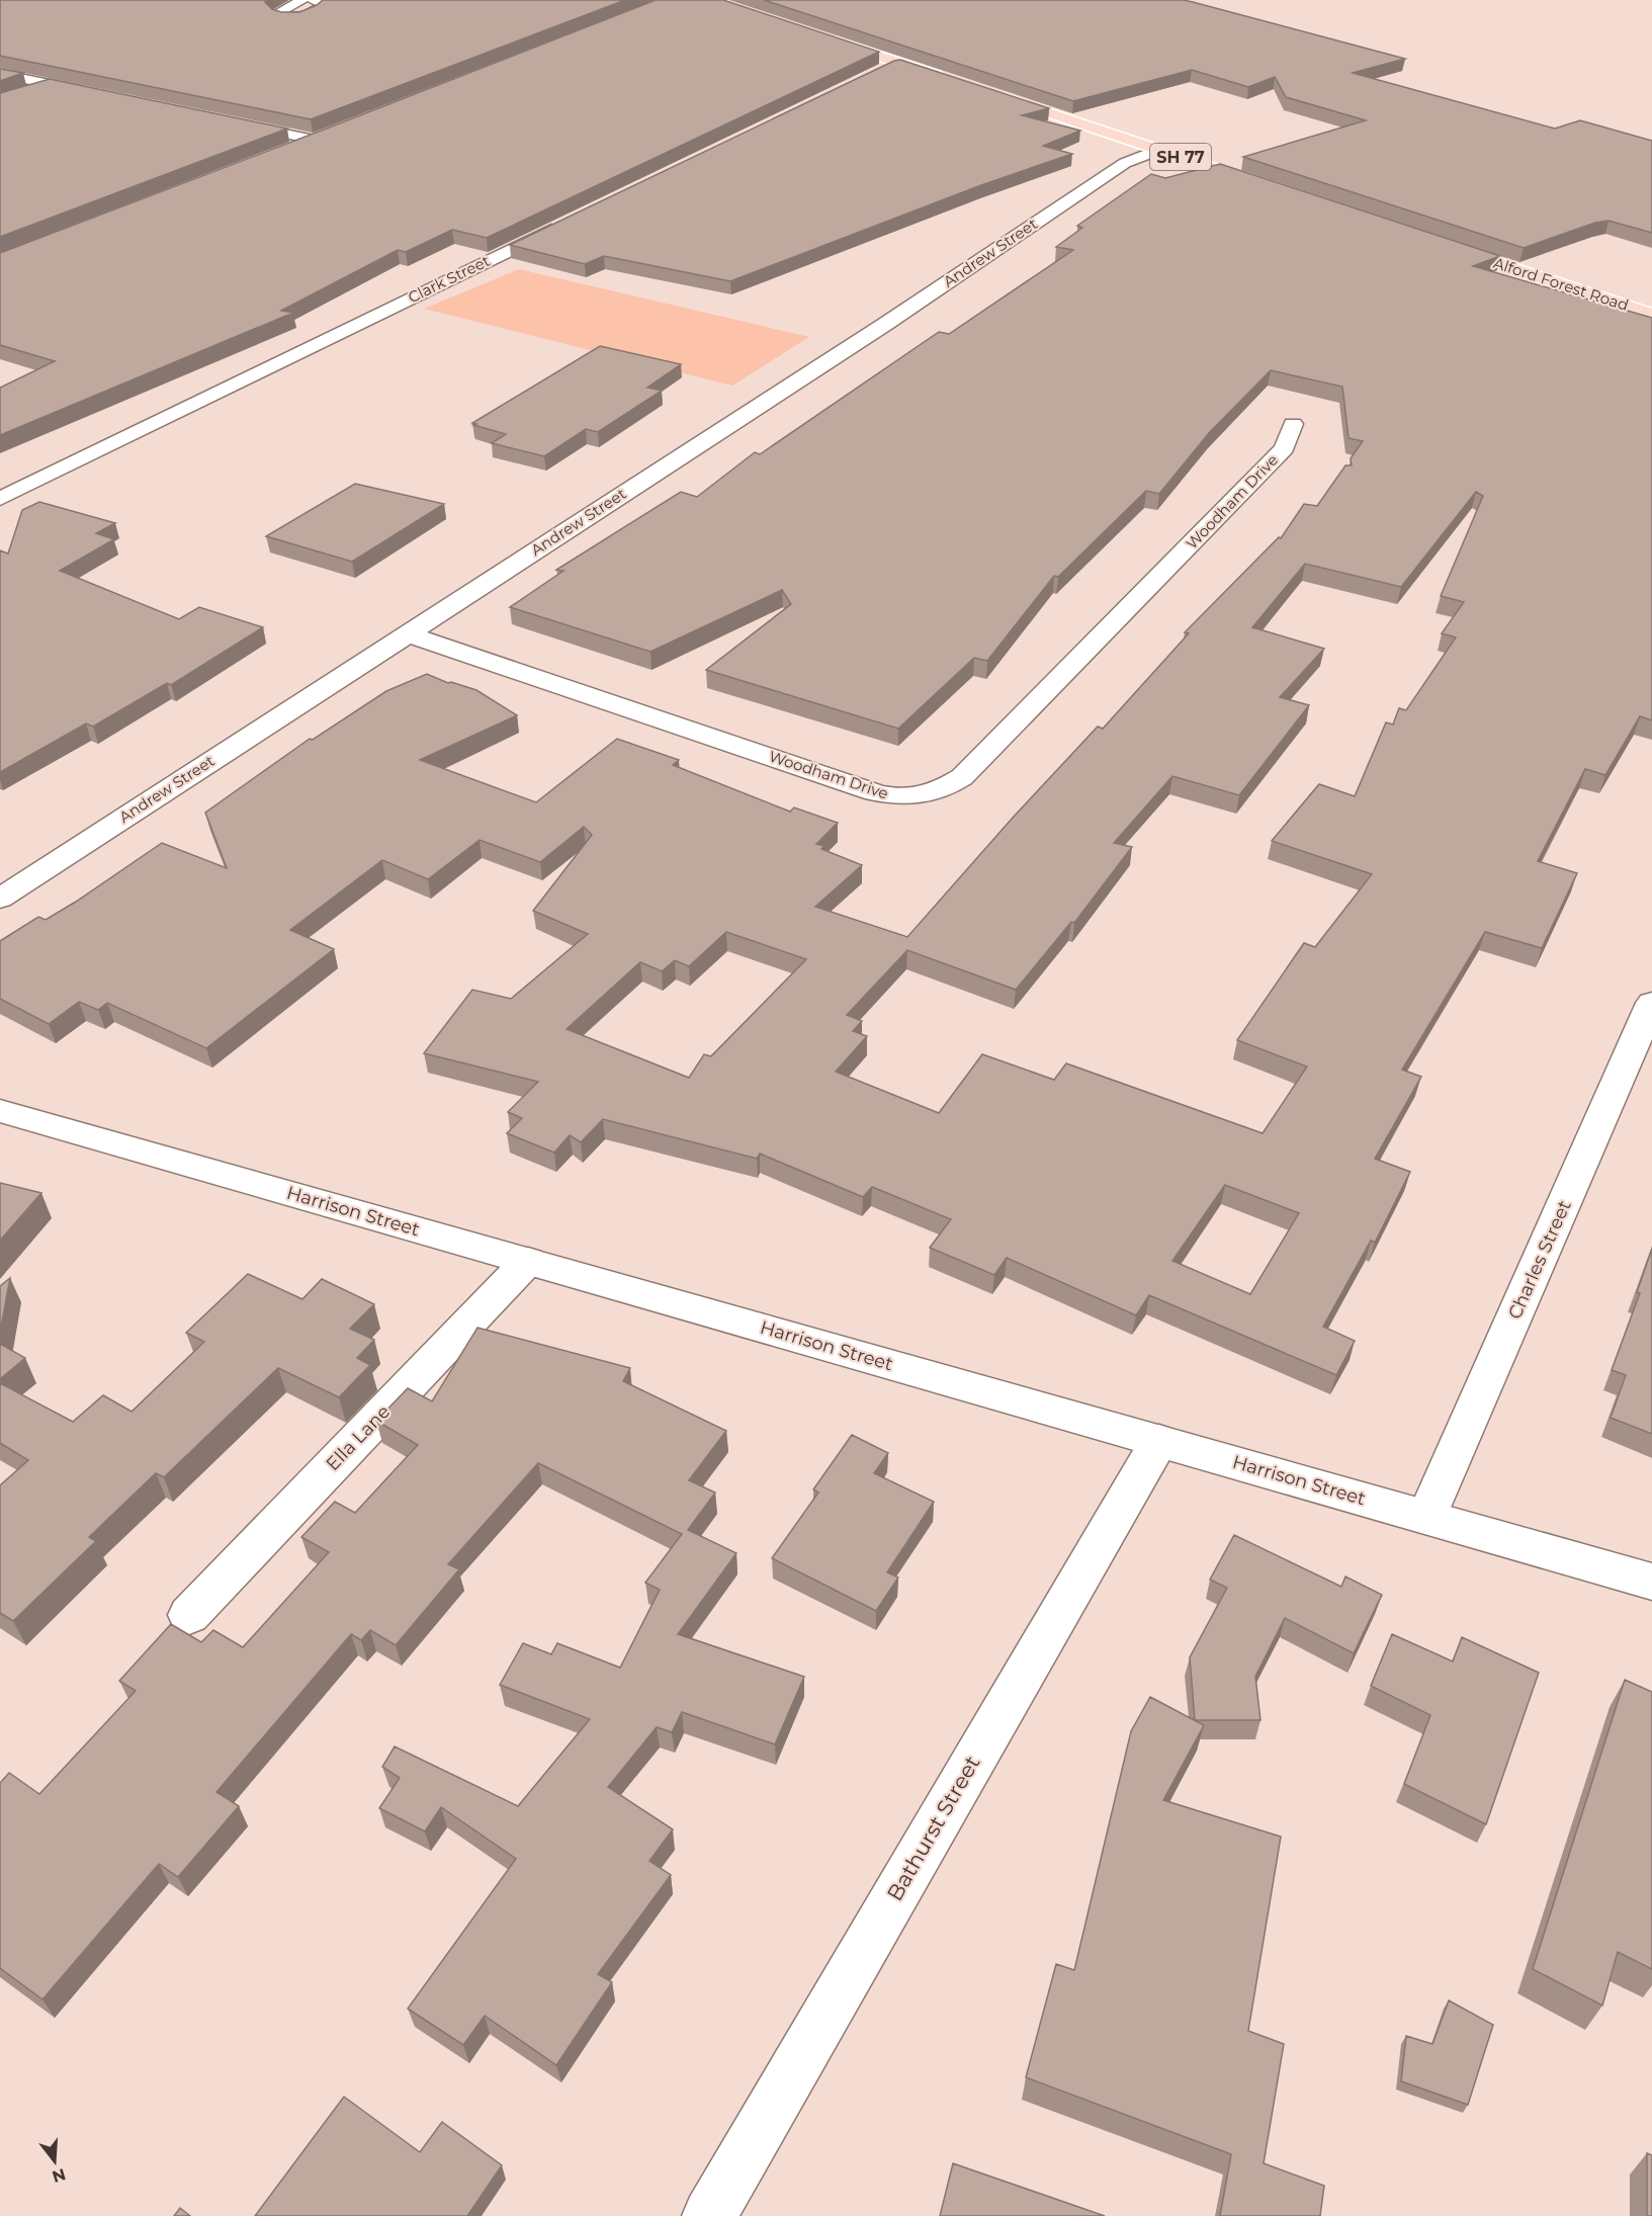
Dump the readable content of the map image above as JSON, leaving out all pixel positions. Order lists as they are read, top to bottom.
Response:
{
  "streets": {
    "main road": ["SH 77", "Alford Forest Road"],
    "street": [
      "Andrew Street",
      "Clark Street",
      "Woodham Drive",
      "Harrison Street",
      "Charles Street",
      "Ella Lane",
      "Bathurst Street"
    ]
  },
  "crossings": [
    ["SH 77", "Andrew Street"],
    ["Andrew Street", "Woodham Drive"],
    ["Harrison Street", "Charles Street"],
    ["Harrison Street", "Ella Lane"],
    ["Harrison Street", "Bathurst Street"]
  ],
  "north": "bottom"
}
